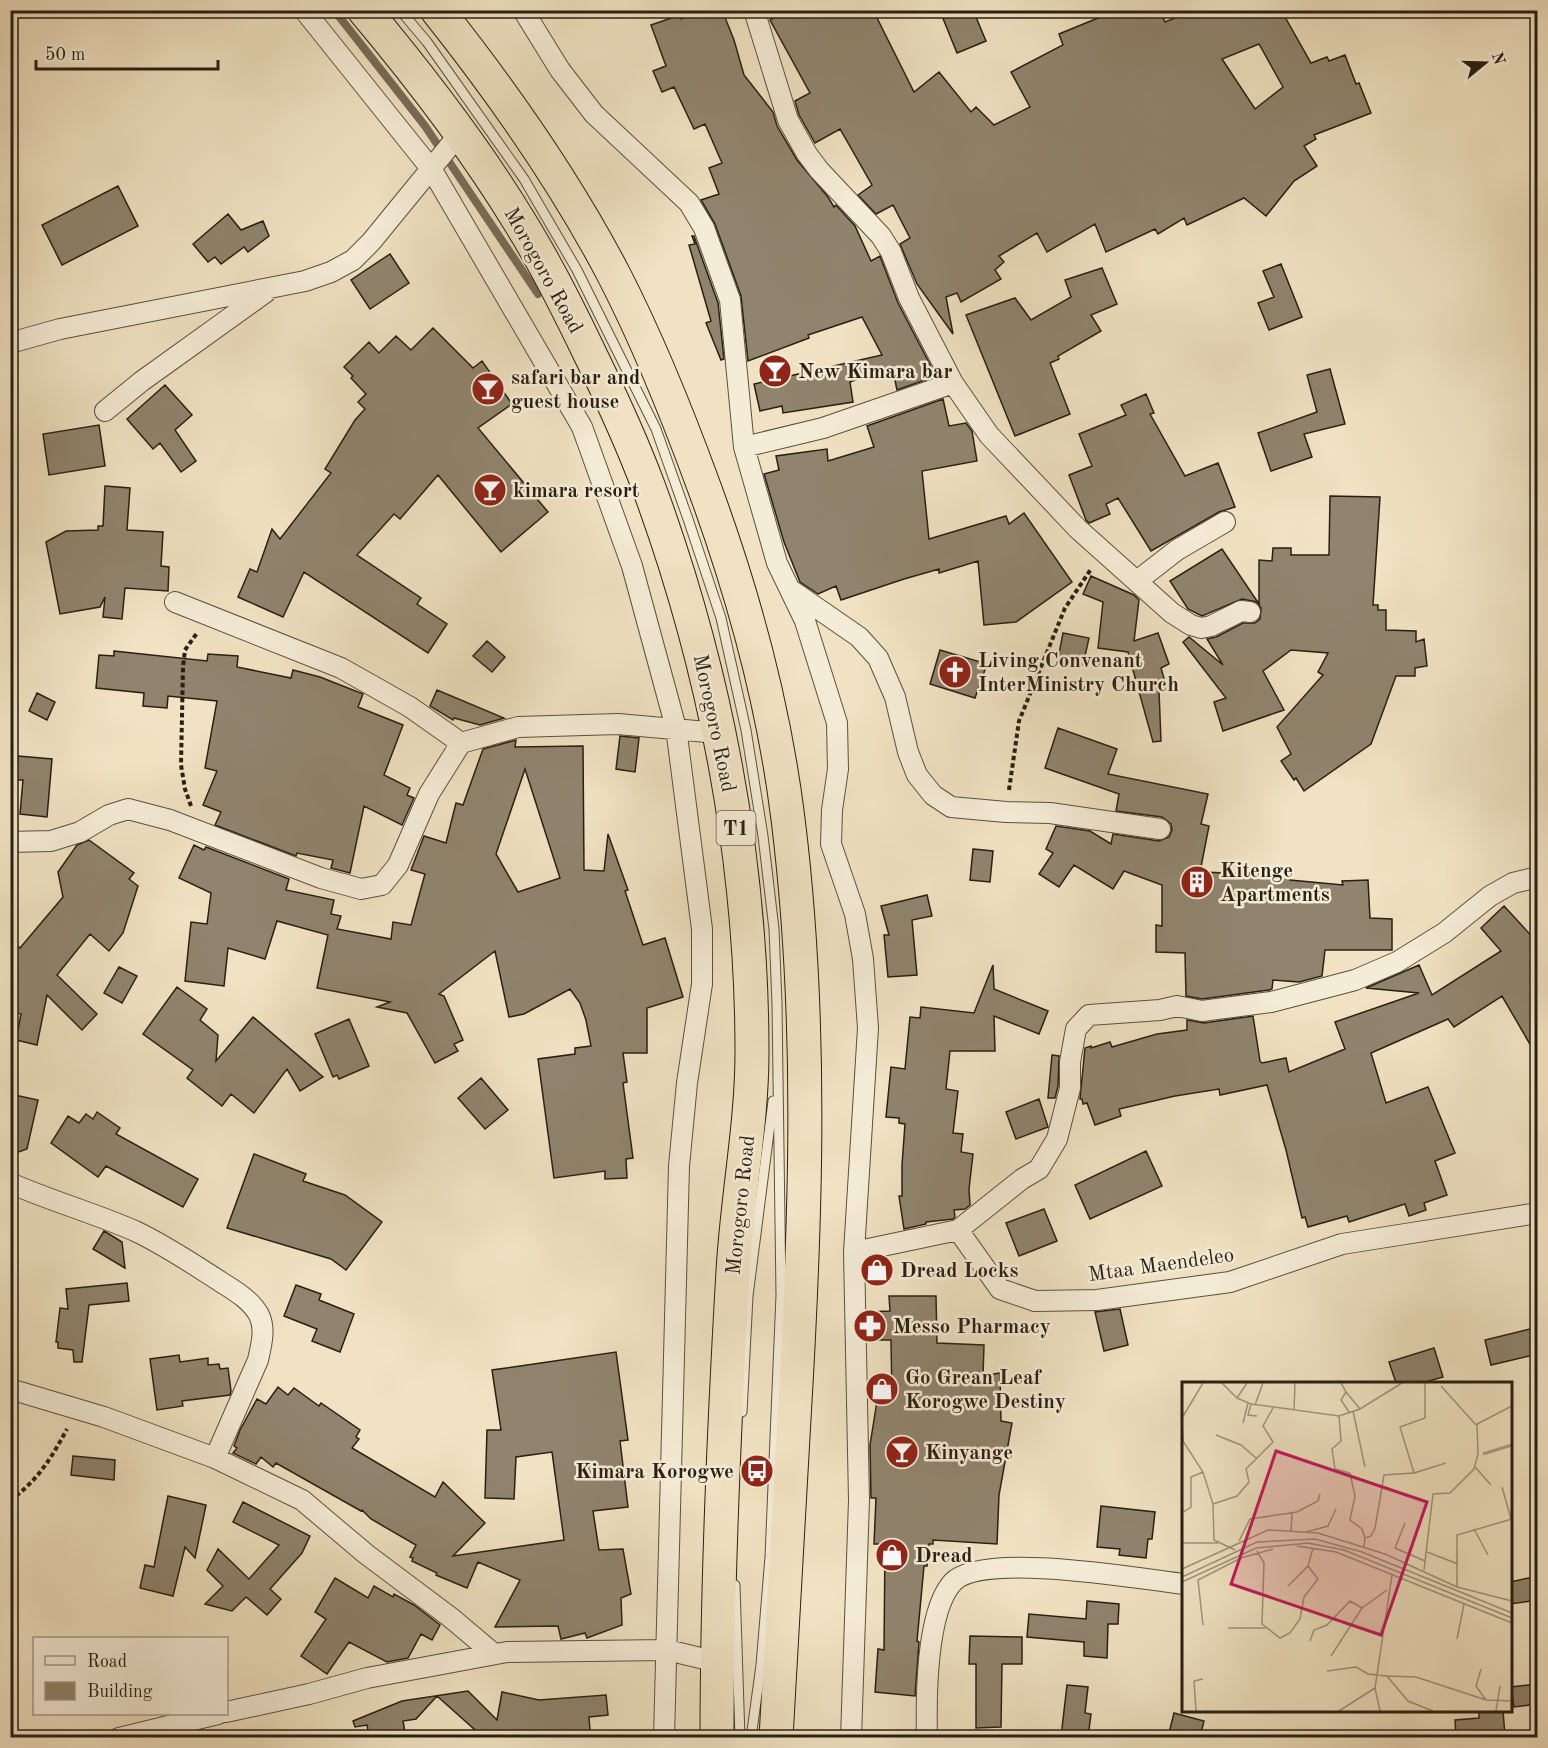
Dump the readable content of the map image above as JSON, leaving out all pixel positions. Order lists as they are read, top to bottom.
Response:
{
  "streets": {
    "highway": ["Morogoro Road", "T1"],
    "street": ["Mtaa Maendeleo"]
  },
  "places": {
    "bar": [
      "New Kimara bar",
      "safari bar and guest house",
      "kimara resort",
      "Kinyange"
    ],
    "church": ["Living Convenant InterMinistry Church"],
    "building": ["Kitenge Apartments"],
    "shop": ["Dread Locks", "Go Grean Leaf Korogwe Destiny", "Dread"],
    "pharmacy": ["Messo Pharmacy"],
    "bus stop": ["Kimara Korogwe"]
  },
  "legend": ["Road", "Building"],
  "scale_bar": "50 m",
  "north": "right"
}
